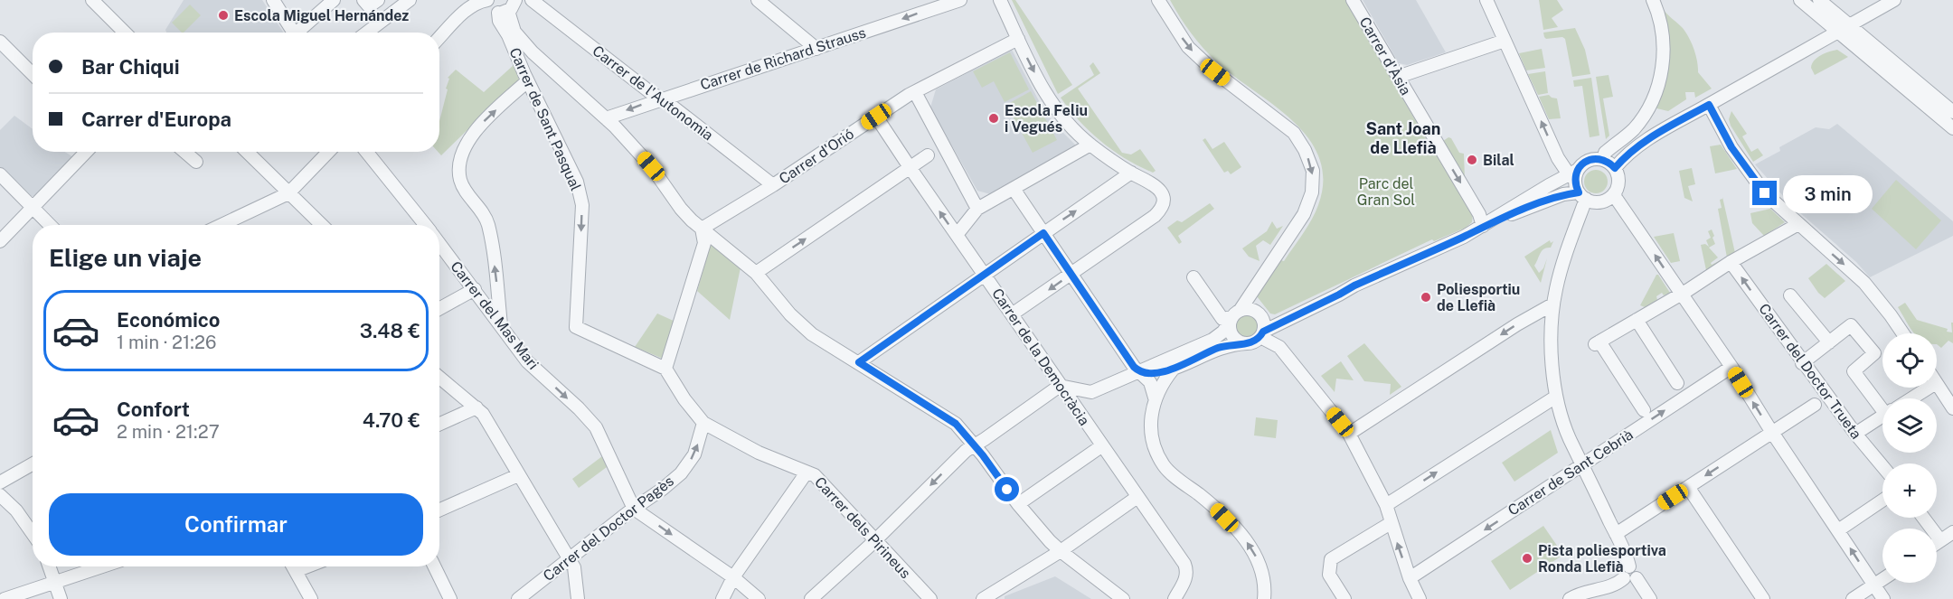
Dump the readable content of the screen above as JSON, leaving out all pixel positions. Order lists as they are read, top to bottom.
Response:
{
  "streets": {
    "street": [
      "Carrer d'Àsia",
      "Carrer de Richard Strauss",
      "Carrer de l'Autonomia",
      "Carrer de Sant Pasqual",
      "Carrer d'Orió",
      "Carrer del Mas Mari",
      "Carrer de la Democràcia",
      "Carrer del Doctor Trueta",
      "Carrer de Sant Cebrià",
      "Carrer dels Pirineus",
      "Carrer del Doctor Pagès"
    ]
  },
  "crossings": [
    ["Carrer de Richard Strauss", "Carrer de l'Autonomia"],
    ["Carrer de l'Autonomia", "Carrer d'Orió"],
    ["Carrer de Sant Pasqual", "Carrer dels Pirineus"],
    ["Carrer d'Orió", "Carrer de la Democràcia"],
    ["Carrer del Mas Mari", "Carrer del Doctor Pagès"],
    ["Carrer dels Pirineus", "Carrer del Doctor Pagès"]
  ],
  "one_way": ["Carrer de Richard Strauss"],
  "districts": ["Sant Joan de Llefià"],
  "parks": ["Parc del Gran Sol"],
  "places": [
    "Escola Miguel Hernández",
    "Escola Feliu i Vegués",
    "Bilal",
    "Poliesportiu de Llefià",
    "Pista poliesportiva Ronda Llefià"
  ],
  "page": {
    "banner": ["Bar Chiqui", "Carrer d'Europa"],
    "bubble": "3 min",
    "heading": "Elige un viaje",
    "list": [
      {
        "name": "Económico",
        "note": "1 min · 21:26",
        "value": "3.48 €"
      },
      {
        "name": "Confort",
        "note": "2 min · 21:27",
        "value": "4.70 €"
      }
    ],
    "map_buttons": ["+", "−"],
    "buttons": "Confirmar"
  }
}
